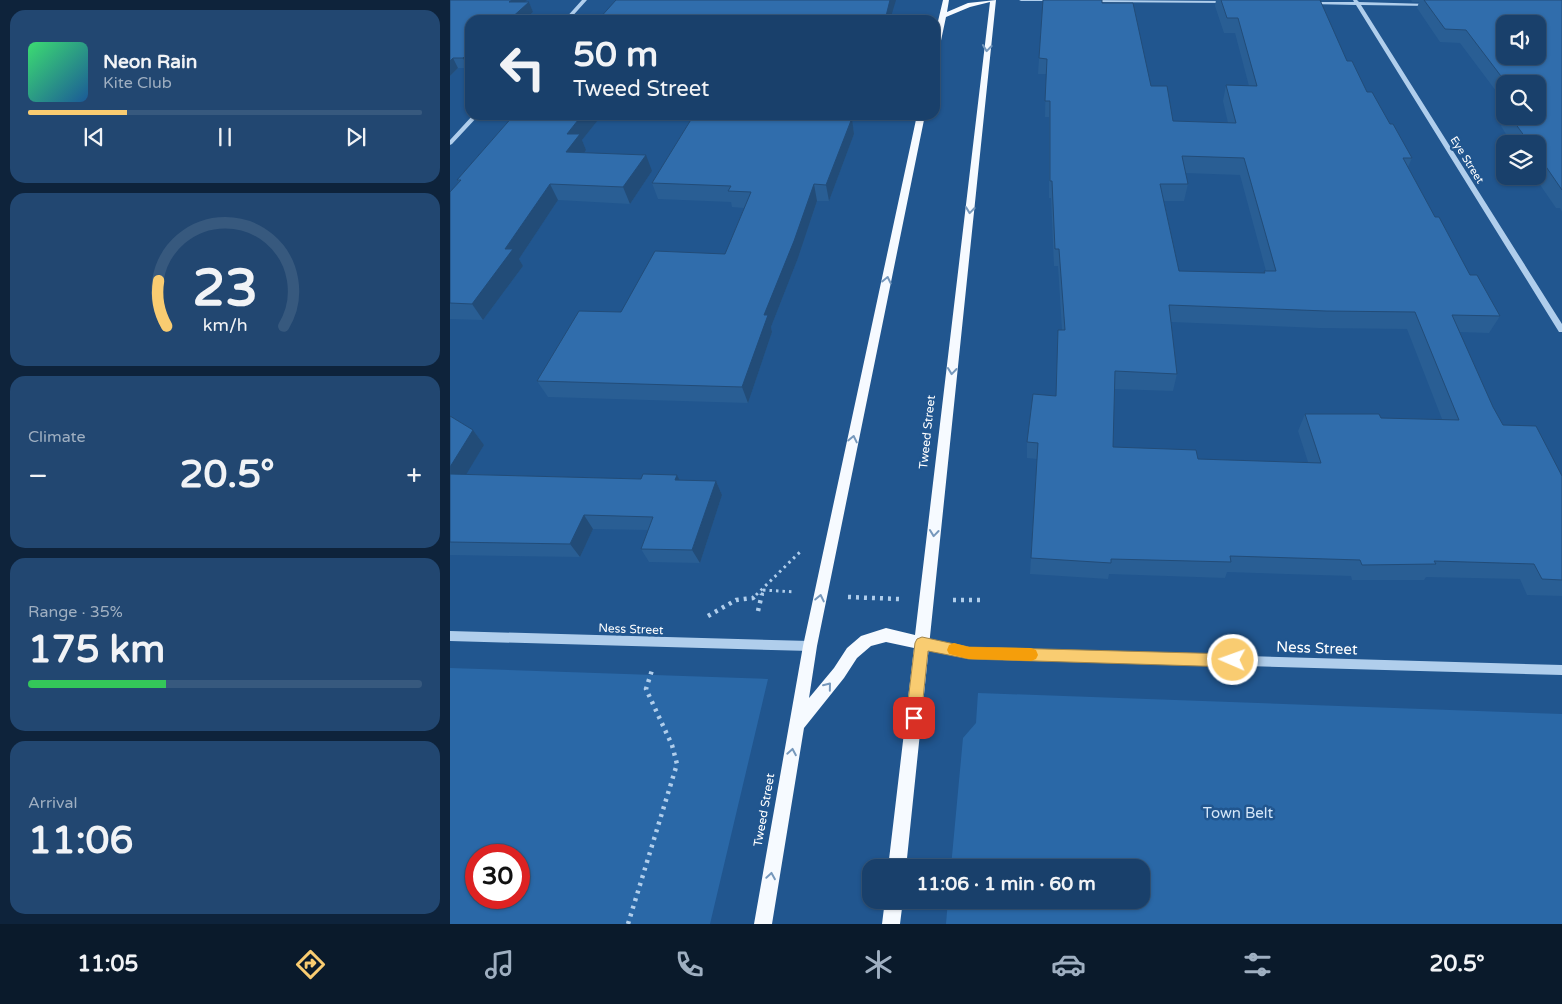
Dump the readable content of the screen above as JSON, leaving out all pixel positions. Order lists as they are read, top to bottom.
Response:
{
  "streets": {
    "main road": ["Tweed Street"],
    "street": ["Eye Street", "Ness Street"]
  },
  "crossings": [
    ["Tweed Street", "Ness Street"]
  ],
  "parks": ["Town Belt"],
  "page": {
    "turn": ["50 m", "Tweed Street"],
    "song": ["Neon Rain", "Kite Club"],
    "tile": [
      "Climate",
      ["Range · 35%", "175 km"],
      ["Arrival", "11:06"]
    ],
    "heat": ["−", "20.5°", "+"],
    "limit": "30",
    "trip": "11:06 · 1 min · 60 m",
    "tabs": ["11:05", "20.5°"],
    "gauge": ["23", "km/h"]
  }
}
